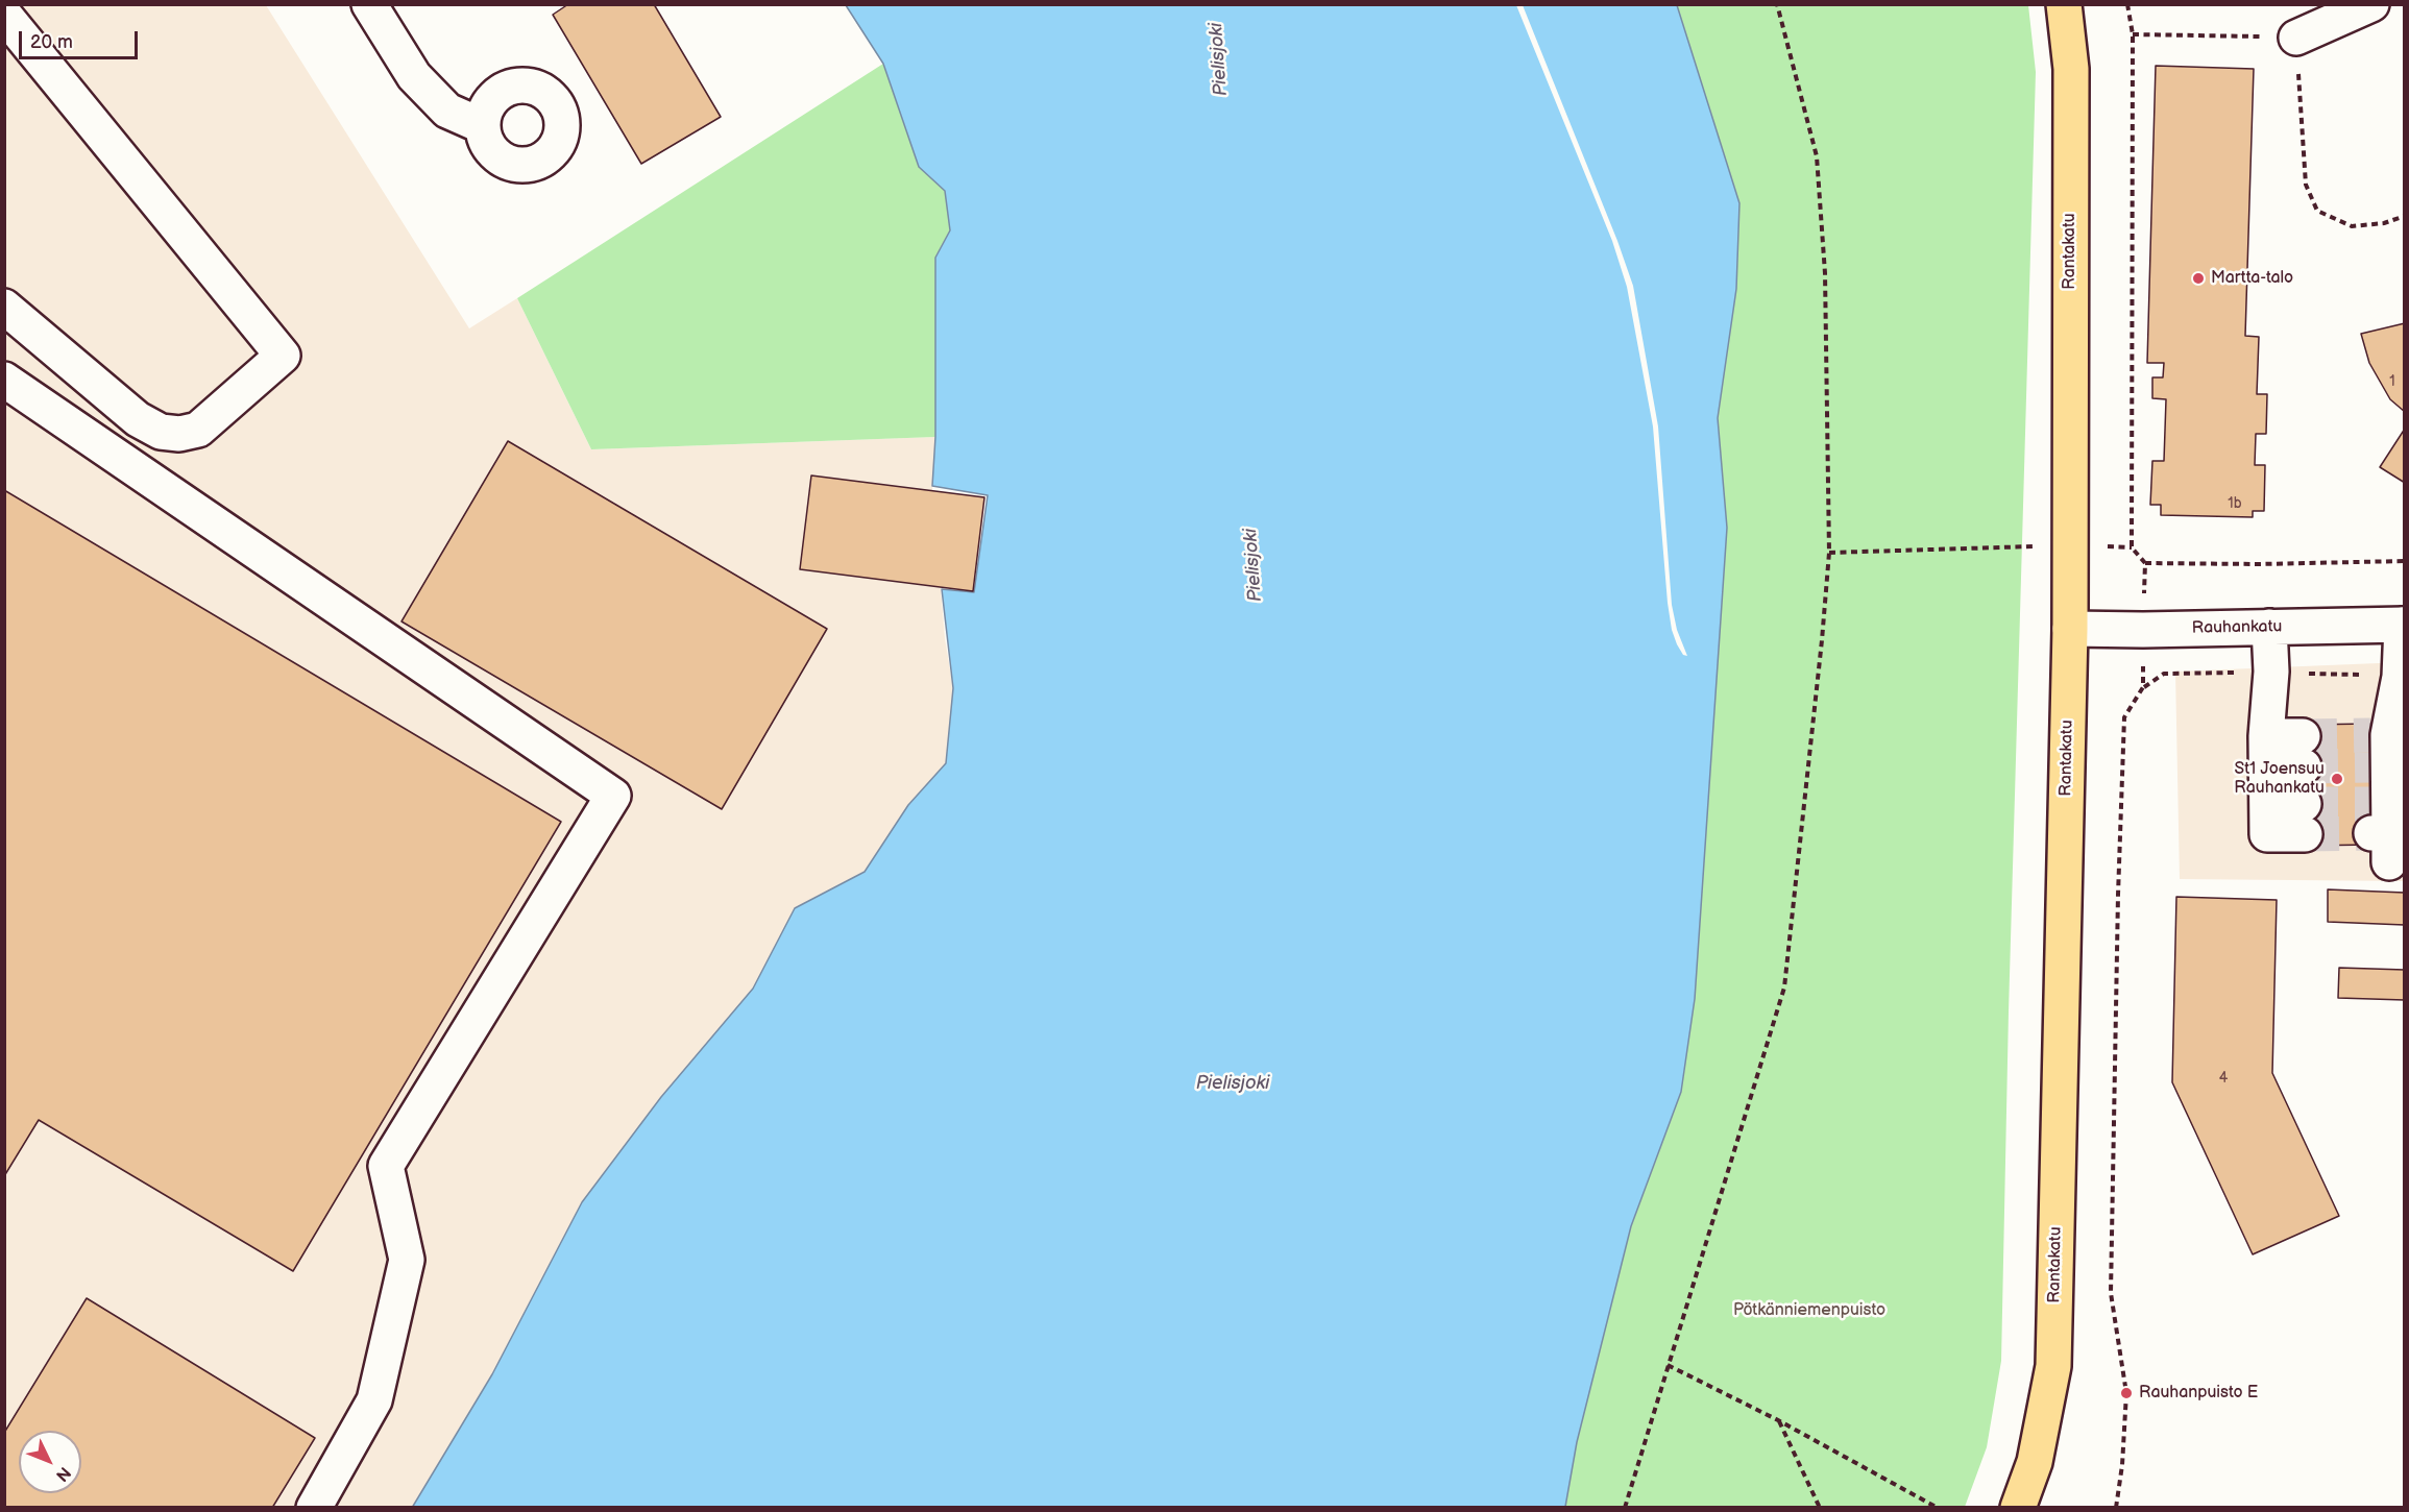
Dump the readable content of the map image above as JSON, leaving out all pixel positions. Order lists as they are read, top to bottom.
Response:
{
  "streets": {
    "main road": ["Rantakatu"],
    "street": ["Rauhankatu"]
  },
  "crossings": [
    ["Rantakatu", "Rauhankatu"]
  ],
  "water": ["Pielisjoki"],
  "parks": ["Pötkänniemenpuisto"],
  "places": ["Martta-talo", "St1 Joensuu Rauhankatu", "Rauhanpuisto E"],
  "house_numbers": ["1", "1b", "4"],
  "scale_bar": "20 m",
  "north": "bottom right"
}
